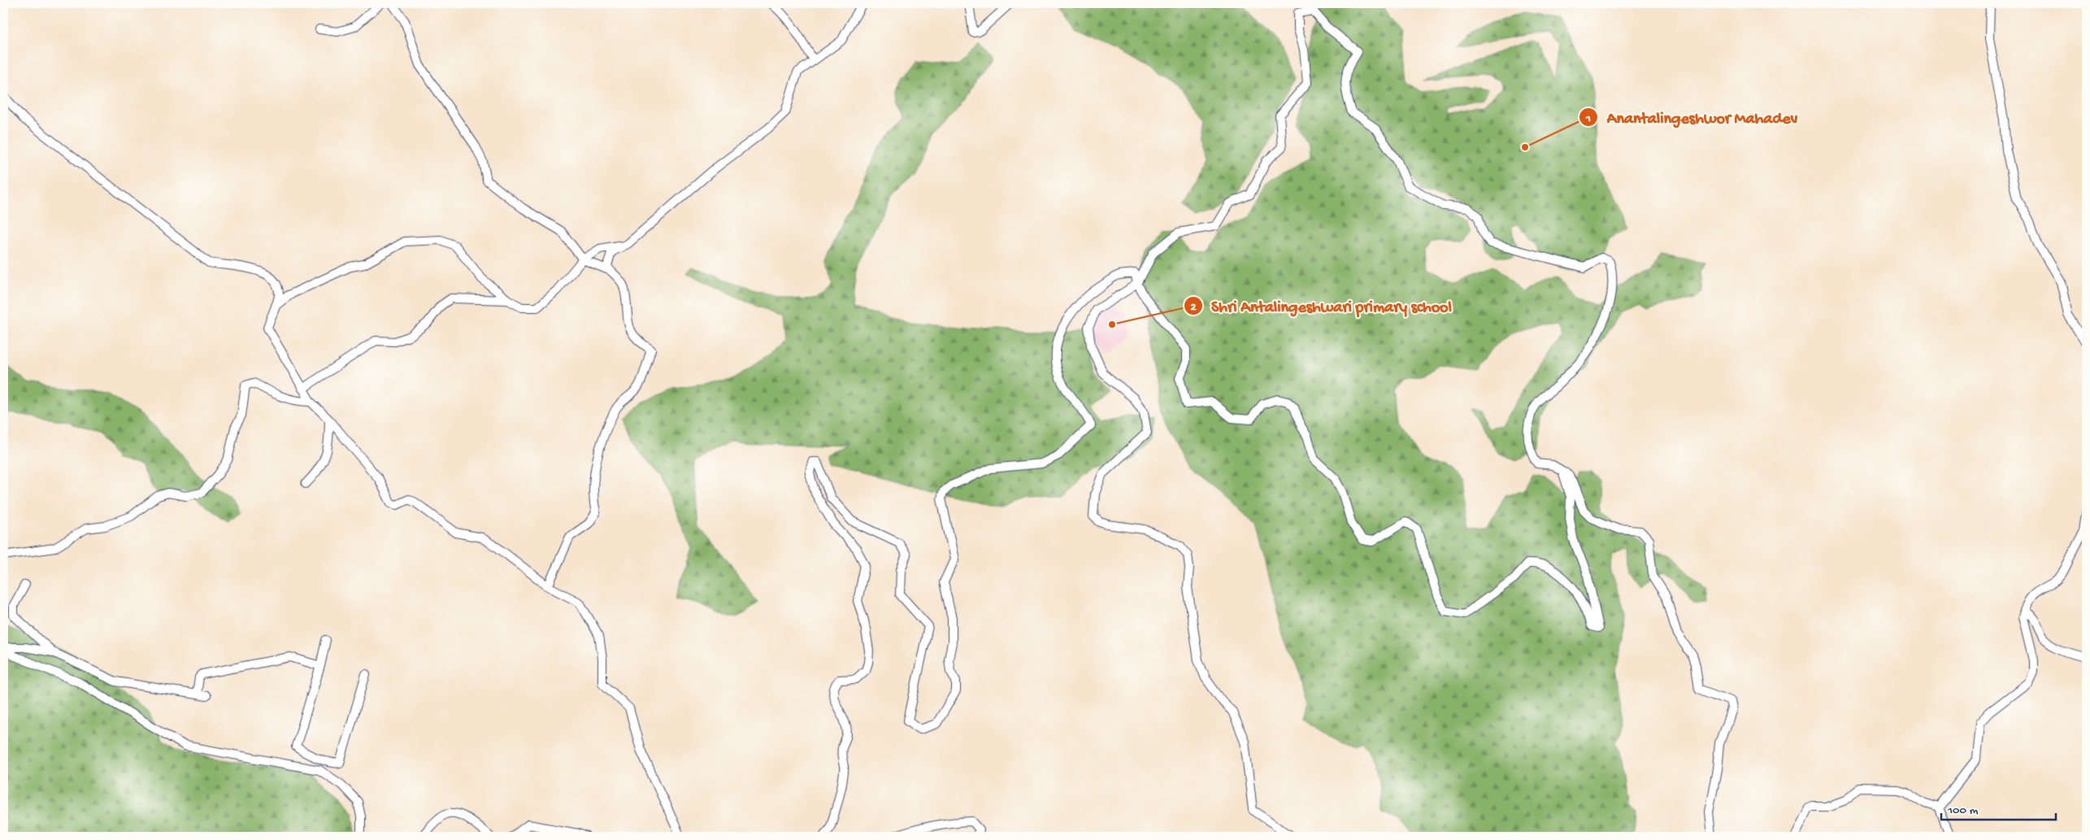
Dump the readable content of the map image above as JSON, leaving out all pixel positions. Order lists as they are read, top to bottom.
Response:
{
  "places": ["Anantalingeshwor Mahadev", "Shri Antalingeshwari primary school"],
  "scale_bar": "100 m"
}
